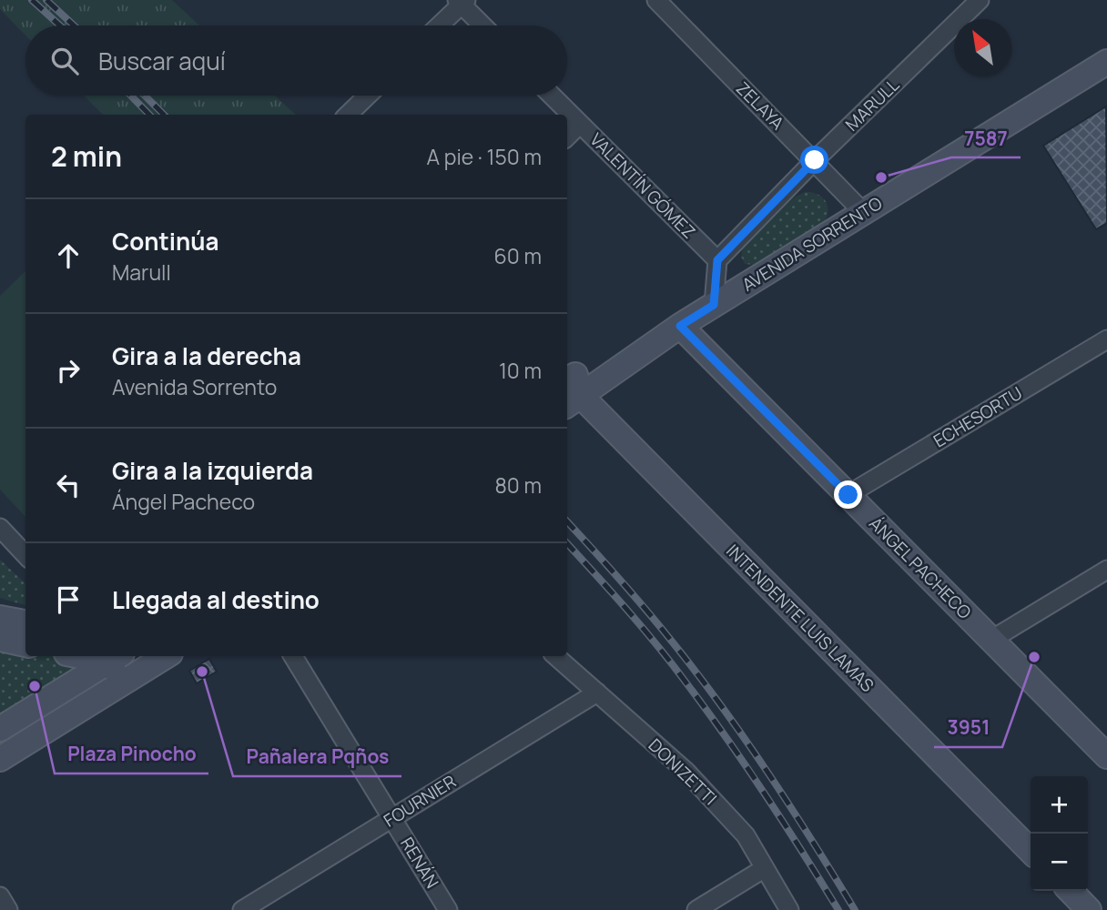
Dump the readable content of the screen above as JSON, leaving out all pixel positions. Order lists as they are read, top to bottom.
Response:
{
  "streets": {
    "main road": ["AVENIDA SORRENTO", "ÁNGEL PACHECO", "INTENDENTE LUIS LAMAS"],
    "street": [
      "MARULL",
      "ZELAYA",
      "VALENTÍN GÓMEZ",
      "ECHESORTU",
      "DONIZETTI",
      "FOURNIER",
      "RENÁN"
    ]
  },
  "crossings": [
    ["MARULL", "ZELAYA"],
    ["MARULL", "VALENTÍN GÓMEZ"],
    ["ZELAYA", "AVENIDA SORRENTO"],
    ["AVENIDA SORRENTO", "ÁNGEL PACHECO"],
    ["AVENIDA SORRENTO", "INTENDENTE LUIS LAMAS"],
    ["ECHESORTU", "ÁNGEL PACHECO"],
    ["DONIZETTI", "FOURNIER"],
    ["FOURNIER", "RENÁN"]
  ],
  "places": [
    "7587",
    "3951",
    "Pañalera Pqños",
    "Plaza Pinocho"
  ],
  "north": "top left",
  "page": {
    "search": "Buscar aquí",
    "heading": ["2 min", "A pie · 150 m"],
    "list": [
      ["Continúa", "Marull", "60 m"],
      ["Gira a la derecha", "Avenida Sorrento", "10 m"],
      ["Gira a la izquierda", "Ángel Pacheco", "80 m"],
      "Llegada al destino"
    ],
    "map_buttons": ["+", "−"]
  }
}
